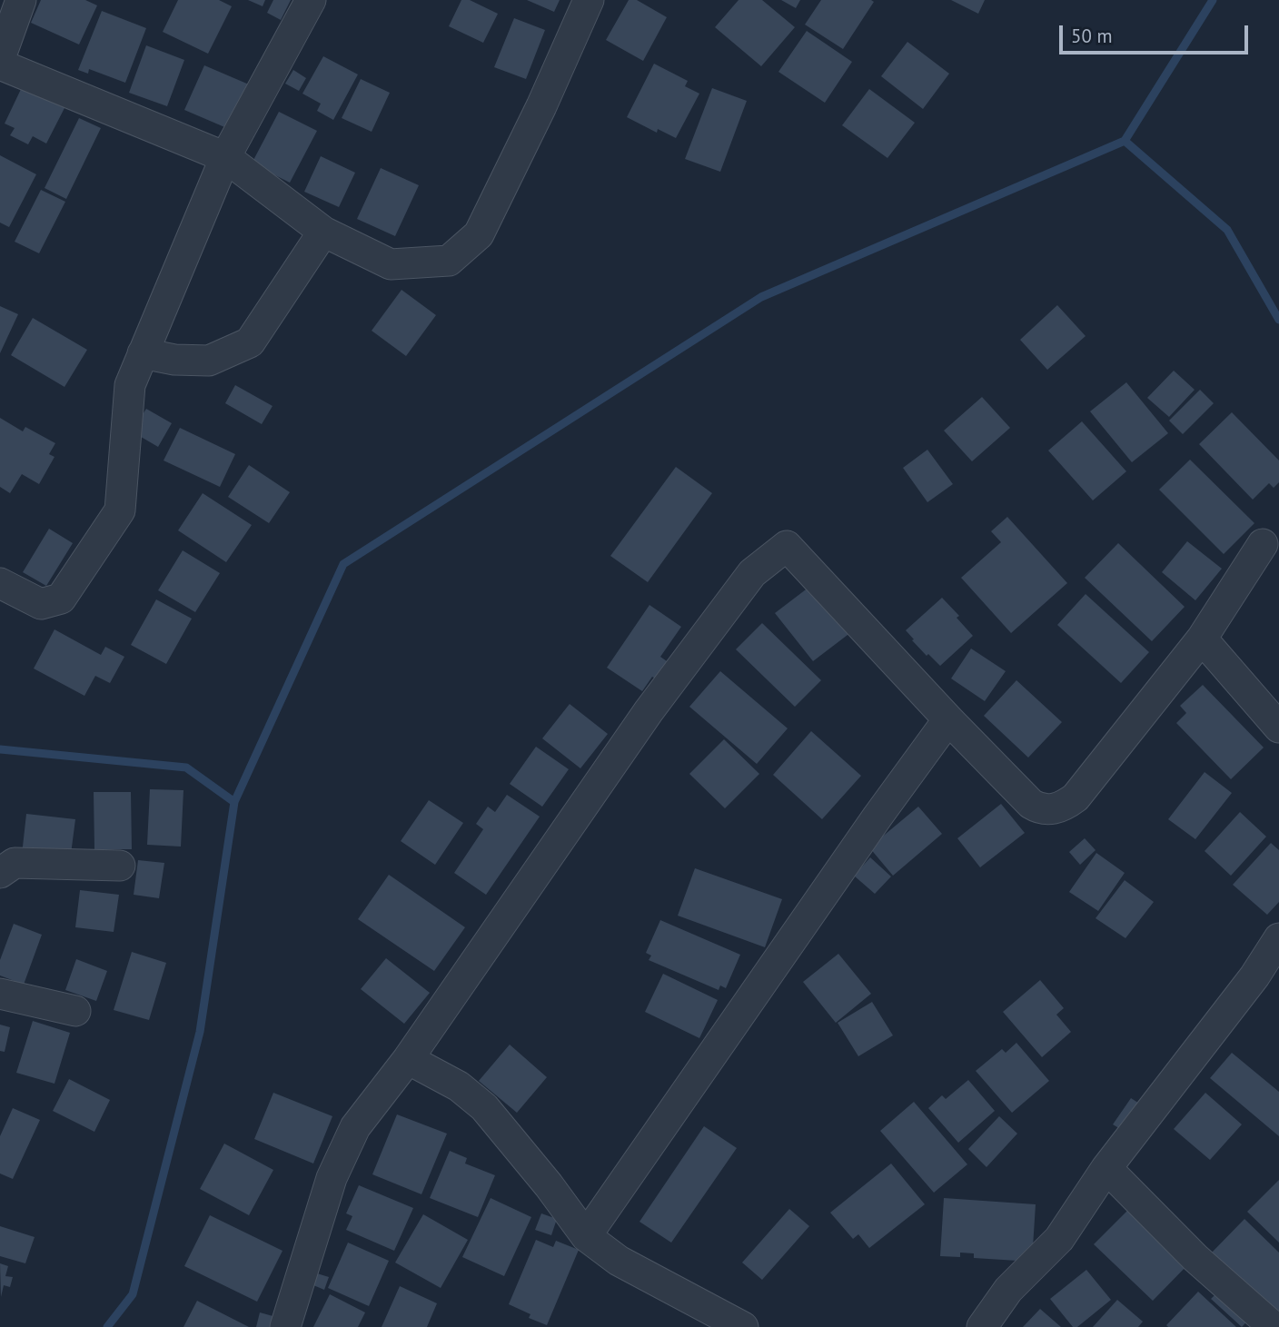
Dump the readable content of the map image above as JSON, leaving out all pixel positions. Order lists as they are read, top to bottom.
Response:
{
  "scale_bar": "50 m"
}
